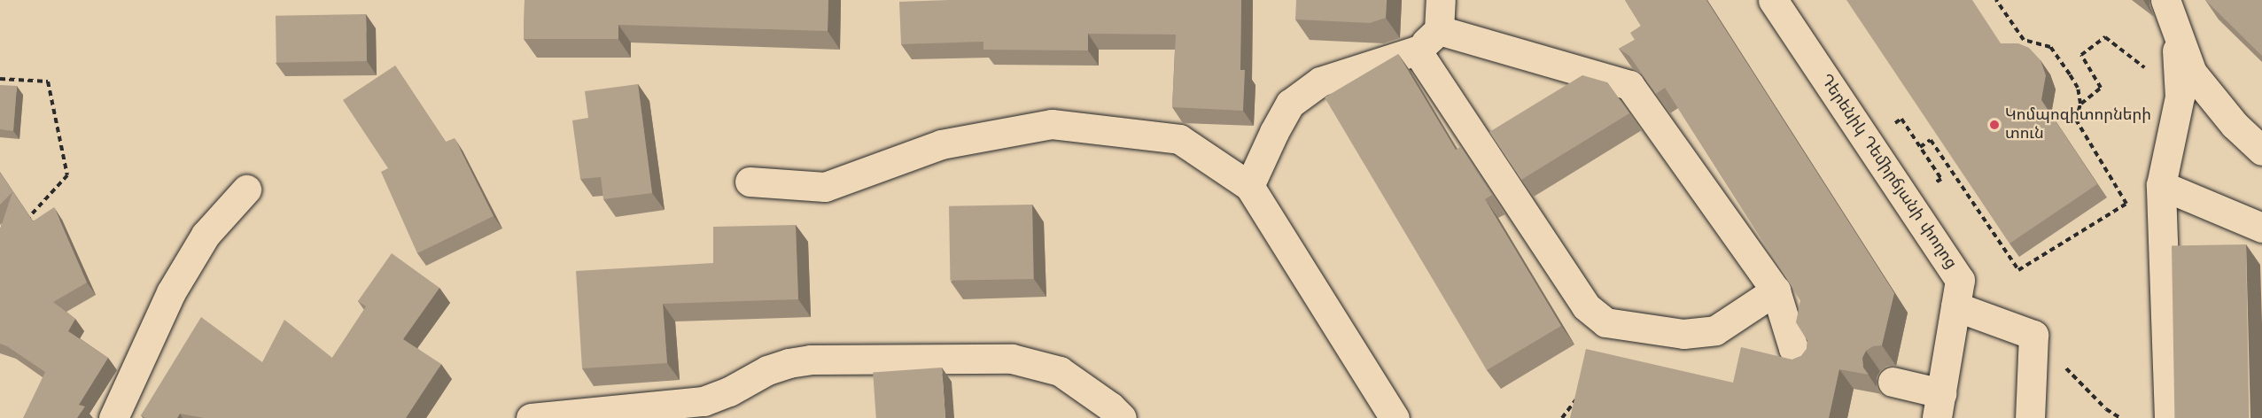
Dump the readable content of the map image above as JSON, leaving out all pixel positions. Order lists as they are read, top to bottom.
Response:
{
  "streets": {
    "street": ["Դերենիկ Դեմիրճյանի փողոց"]
  },
  "places": ["Կոմպոզիտորների տուն"]
}
